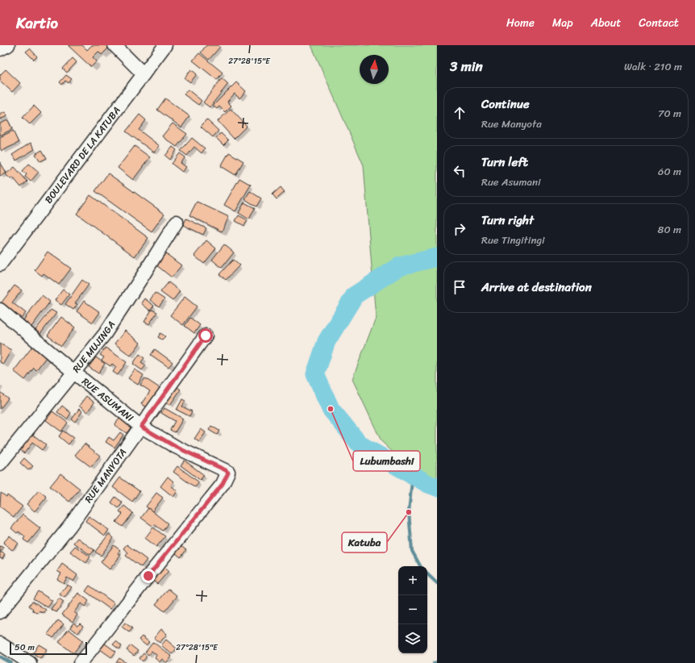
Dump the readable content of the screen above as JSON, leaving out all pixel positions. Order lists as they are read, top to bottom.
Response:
{
  "streets": {
    "street": [
      "BOULEVARD DE LA KATUBA",
      "RUE MUJINGA",
      "RUE ASUMANI",
      "RUE MANYOTA"
    ]
  },
  "crossings": [
    ["RUE MUJINGA", "RUE ASUMANI"],
    ["RUE ASUMANI", "RUE MANYOTA"]
  ],
  "places": ["Lubumbashi", "Katuba"],
  "scale_bar": "50 m",
  "north": "top",
  "page": {
    "header": "Kartio",
    "nav": [
      "Home",
      "Map",
      "About",
      "Contact"
    ],
    "heading": ["3 min", "Walk · 210 m"],
    "list": [
      ["Continue", "Rue Manyota", "70 m"],
      ["Turn left", "Rue Asumani", "60 m"],
      ["Turn right", "Rue Tingitingi", "80 m"],
      "Arrive at destination"
    ],
    "map_buttons": ["+", "−"],
    "scale": "50 m"
  },
  "coordinates": ["27°28'15\"E"]
}
